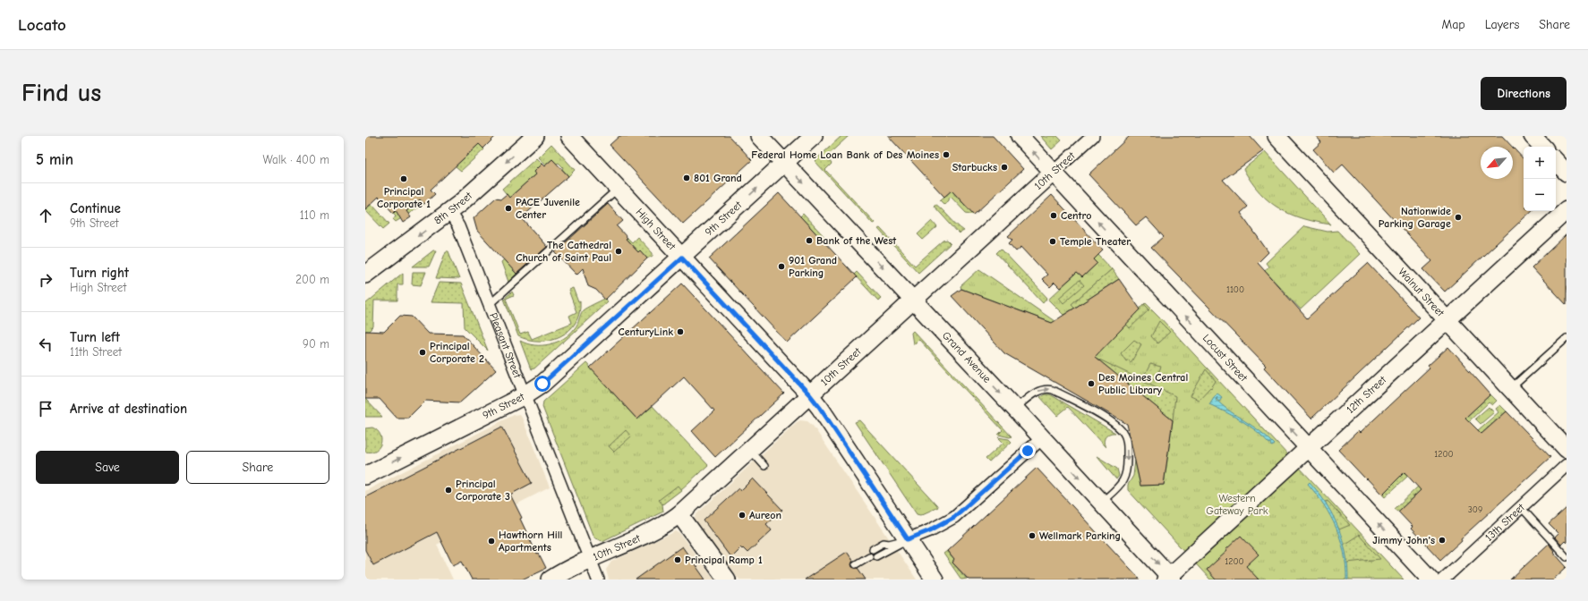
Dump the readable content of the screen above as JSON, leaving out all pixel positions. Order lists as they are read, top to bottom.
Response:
{
  "streets": {
    "main road": [
      "10th Street",
      "8th Street",
      "9th Street",
      "High Street",
      "Walnut Street",
      "Grand Avenue",
      "Locust Street",
      "12th Street"
    ],
    "street": ["Pleasant Street", "13th Street"]
  },
  "crossings": [
    ["10th Street", "High Street"],
    ["10th Street", "Pleasant Street"],
    ["10th Street", "Grand Avenue"],
    ["10th Street", "Locust Street"],
    ["8th Street", "Pleasant Street"],
    ["9th Street", "High Street"],
    ["9th Street", "Pleasant Street"],
    ["9th Street", "Grand Avenue"],
    ["Walnut Street", "12th Street"],
    ["Grand Avenue", "12th Street"],
    ["Locust Street", "12th Street"]
  ],
  "one_way": [
    "8th Street",
    "9th Street",
    "Grand Avenue",
    "Locust Street"
  ],
  "parks": ["Western Gateway Park"],
  "places": [
    "Federal Home Loan Bank of Des Moines",
    "Starbucks",
    "801 Grand",
    "Principal Corporate 1",
    "PACE Juvenile Center",
    "Centro",
    "Nationwide Parking Garage",
    "Bank of the West",
    "Temple Theater",
    "The Cathedral Church of Saint Paul",
    "901 Grand Parking",
    "CenturyLink",
    "Principal Corporate 2",
    "Des Moines Central Public Library",
    "Principal Corporate 3",
    "Aureon",
    "Wellmark Parking",
    "Jimmy John's",
    "Hawthorn Hill Apartments",
    "Principal Ramp 1"
  ],
  "house_numbers": [
    "1100",
    "1200",
    "309",
    "1200"
  ],
  "north": "bottom left",
  "page": {
    "header": "Locato",
    "nav": ["Map", "Layers", "Share"],
    "buttons": [
      "Directions",
      ["Save", "Share"]
    ],
    "title": "Find us",
    "heading": ["5 min", "Walk · 400 m"],
    "map_buttons": ["+", "−"],
    "list": [
      ["Continue", "9th Street", "110 m"],
      ["Turn right", "High Street", "200 m"],
      ["Turn left", "11th Street", "90 m"],
      "Arrive at destination"
    ]
  }
}
